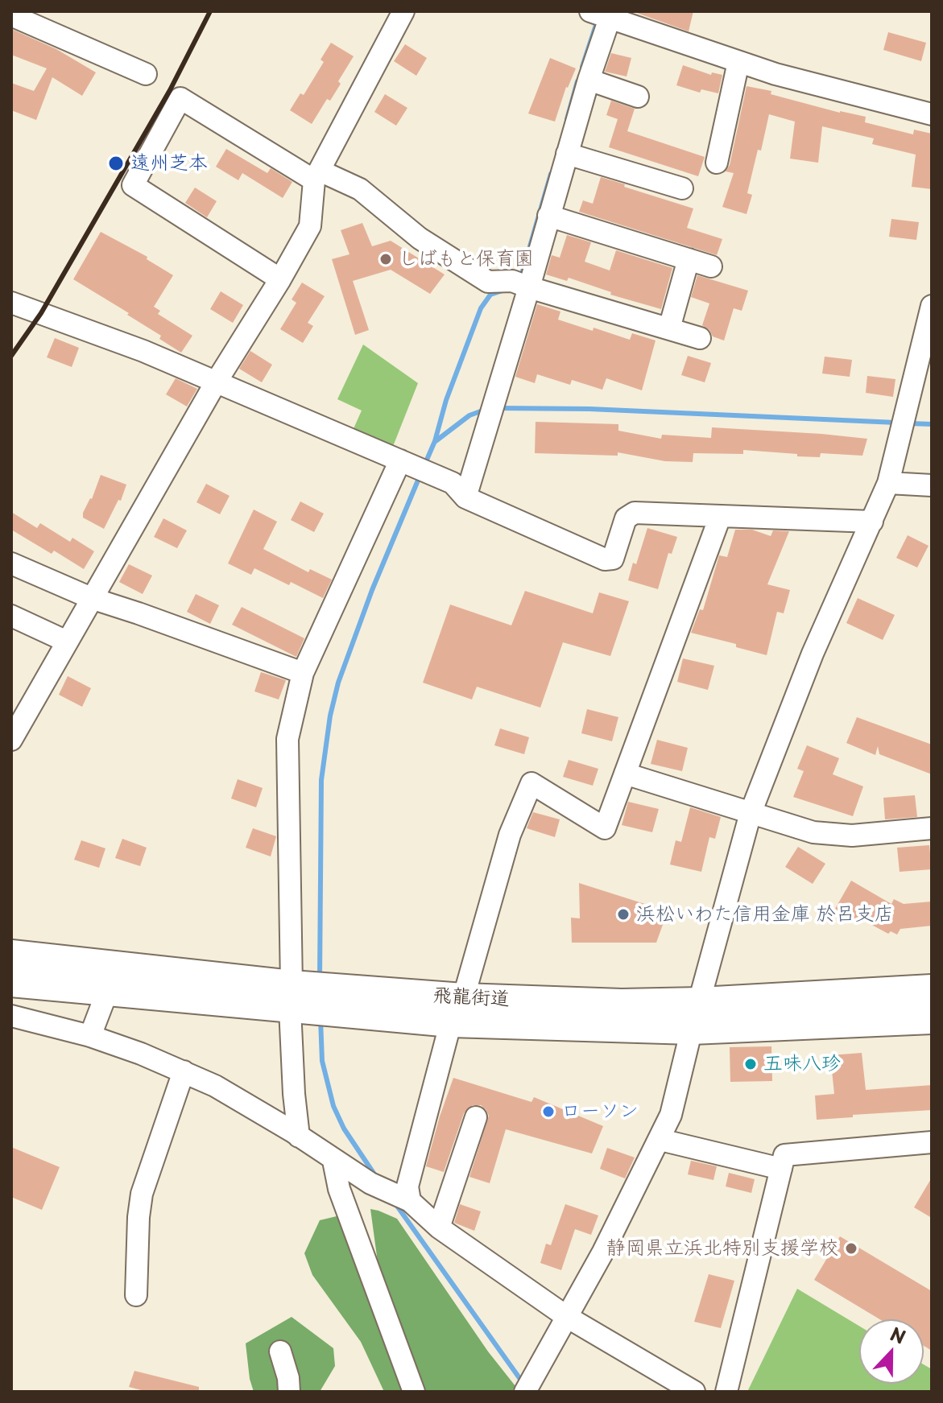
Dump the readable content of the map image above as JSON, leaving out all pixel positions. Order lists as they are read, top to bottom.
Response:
{
  "streets": {
    "highway": ["飛龍街道"]
  },
  "places": [
    "遠州芝本",
    "しばもと保育園",
    "浜松いわた信用金庫 於呂支店",
    "五味八珍",
    "ローソン",
    "静岡県立浜北特別支援学校"
  ],
  "north": "top"
}
